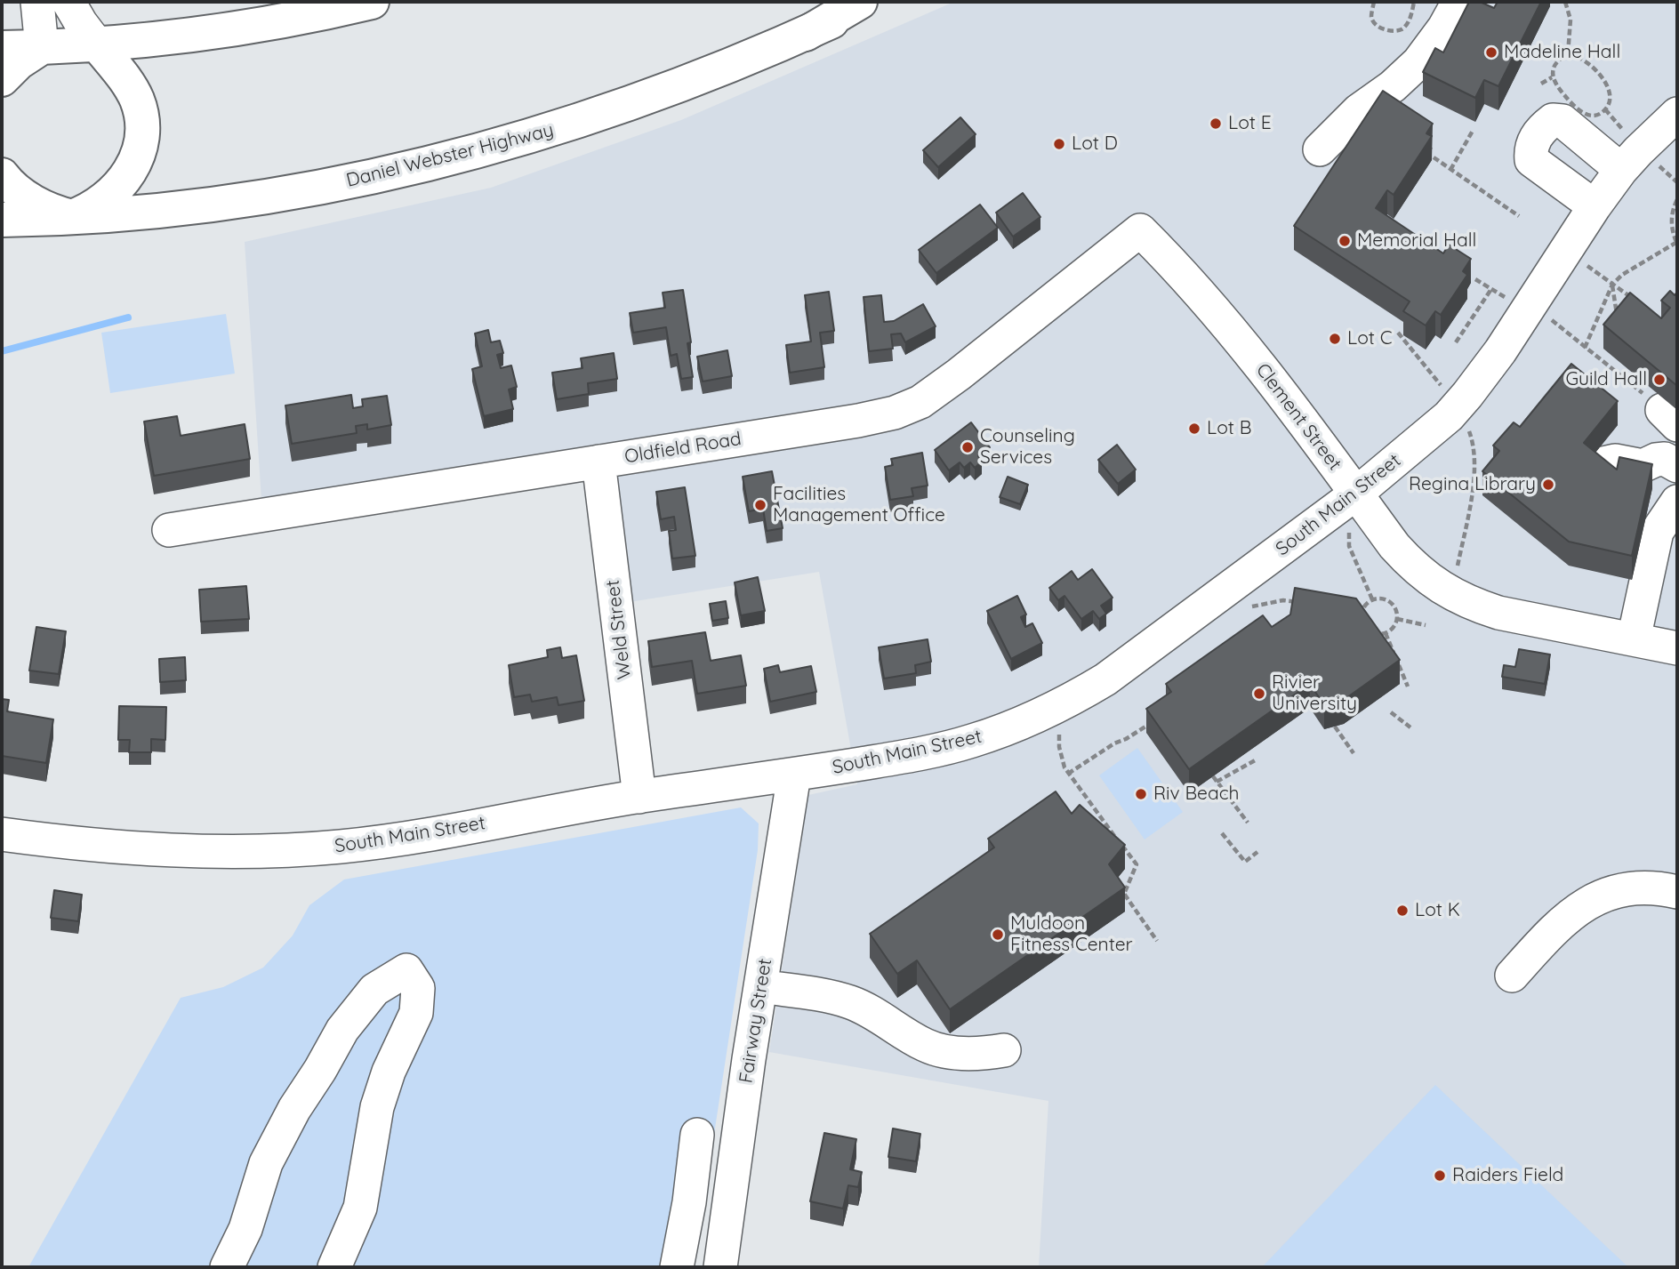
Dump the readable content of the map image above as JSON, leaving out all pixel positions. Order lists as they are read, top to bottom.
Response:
{
  "streets": {
    "main road": ["Daniel Webster Highway"],
    "street": [
      "Clement Street",
      "Oldfield Road",
      "South Main Street",
      "Weld Street",
      "Fairway Street"
    ]
  },
  "crossings": [
    ["Clement Street", "Oldfield Road"],
    ["Clement Street", "South Main Street"],
    ["Oldfield Road", "Weld Street"],
    ["South Main Street", "Weld Street"],
    ["South Main Street", "Fairway Street"]
  ],
  "places": [
    "Madeline Hall",
    "Lot E",
    "Lot D",
    "Memorial Hall",
    "Lot C",
    "Guild Hall",
    "Lot B",
    "Counseling Services",
    "Regina Library",
    "Facilities Management Office",
    "Rivier University",
    "Riv Beach",
    "Lot K",
    "Muldoon Fitness Center",
    "Raiders Field"
  ]
}
